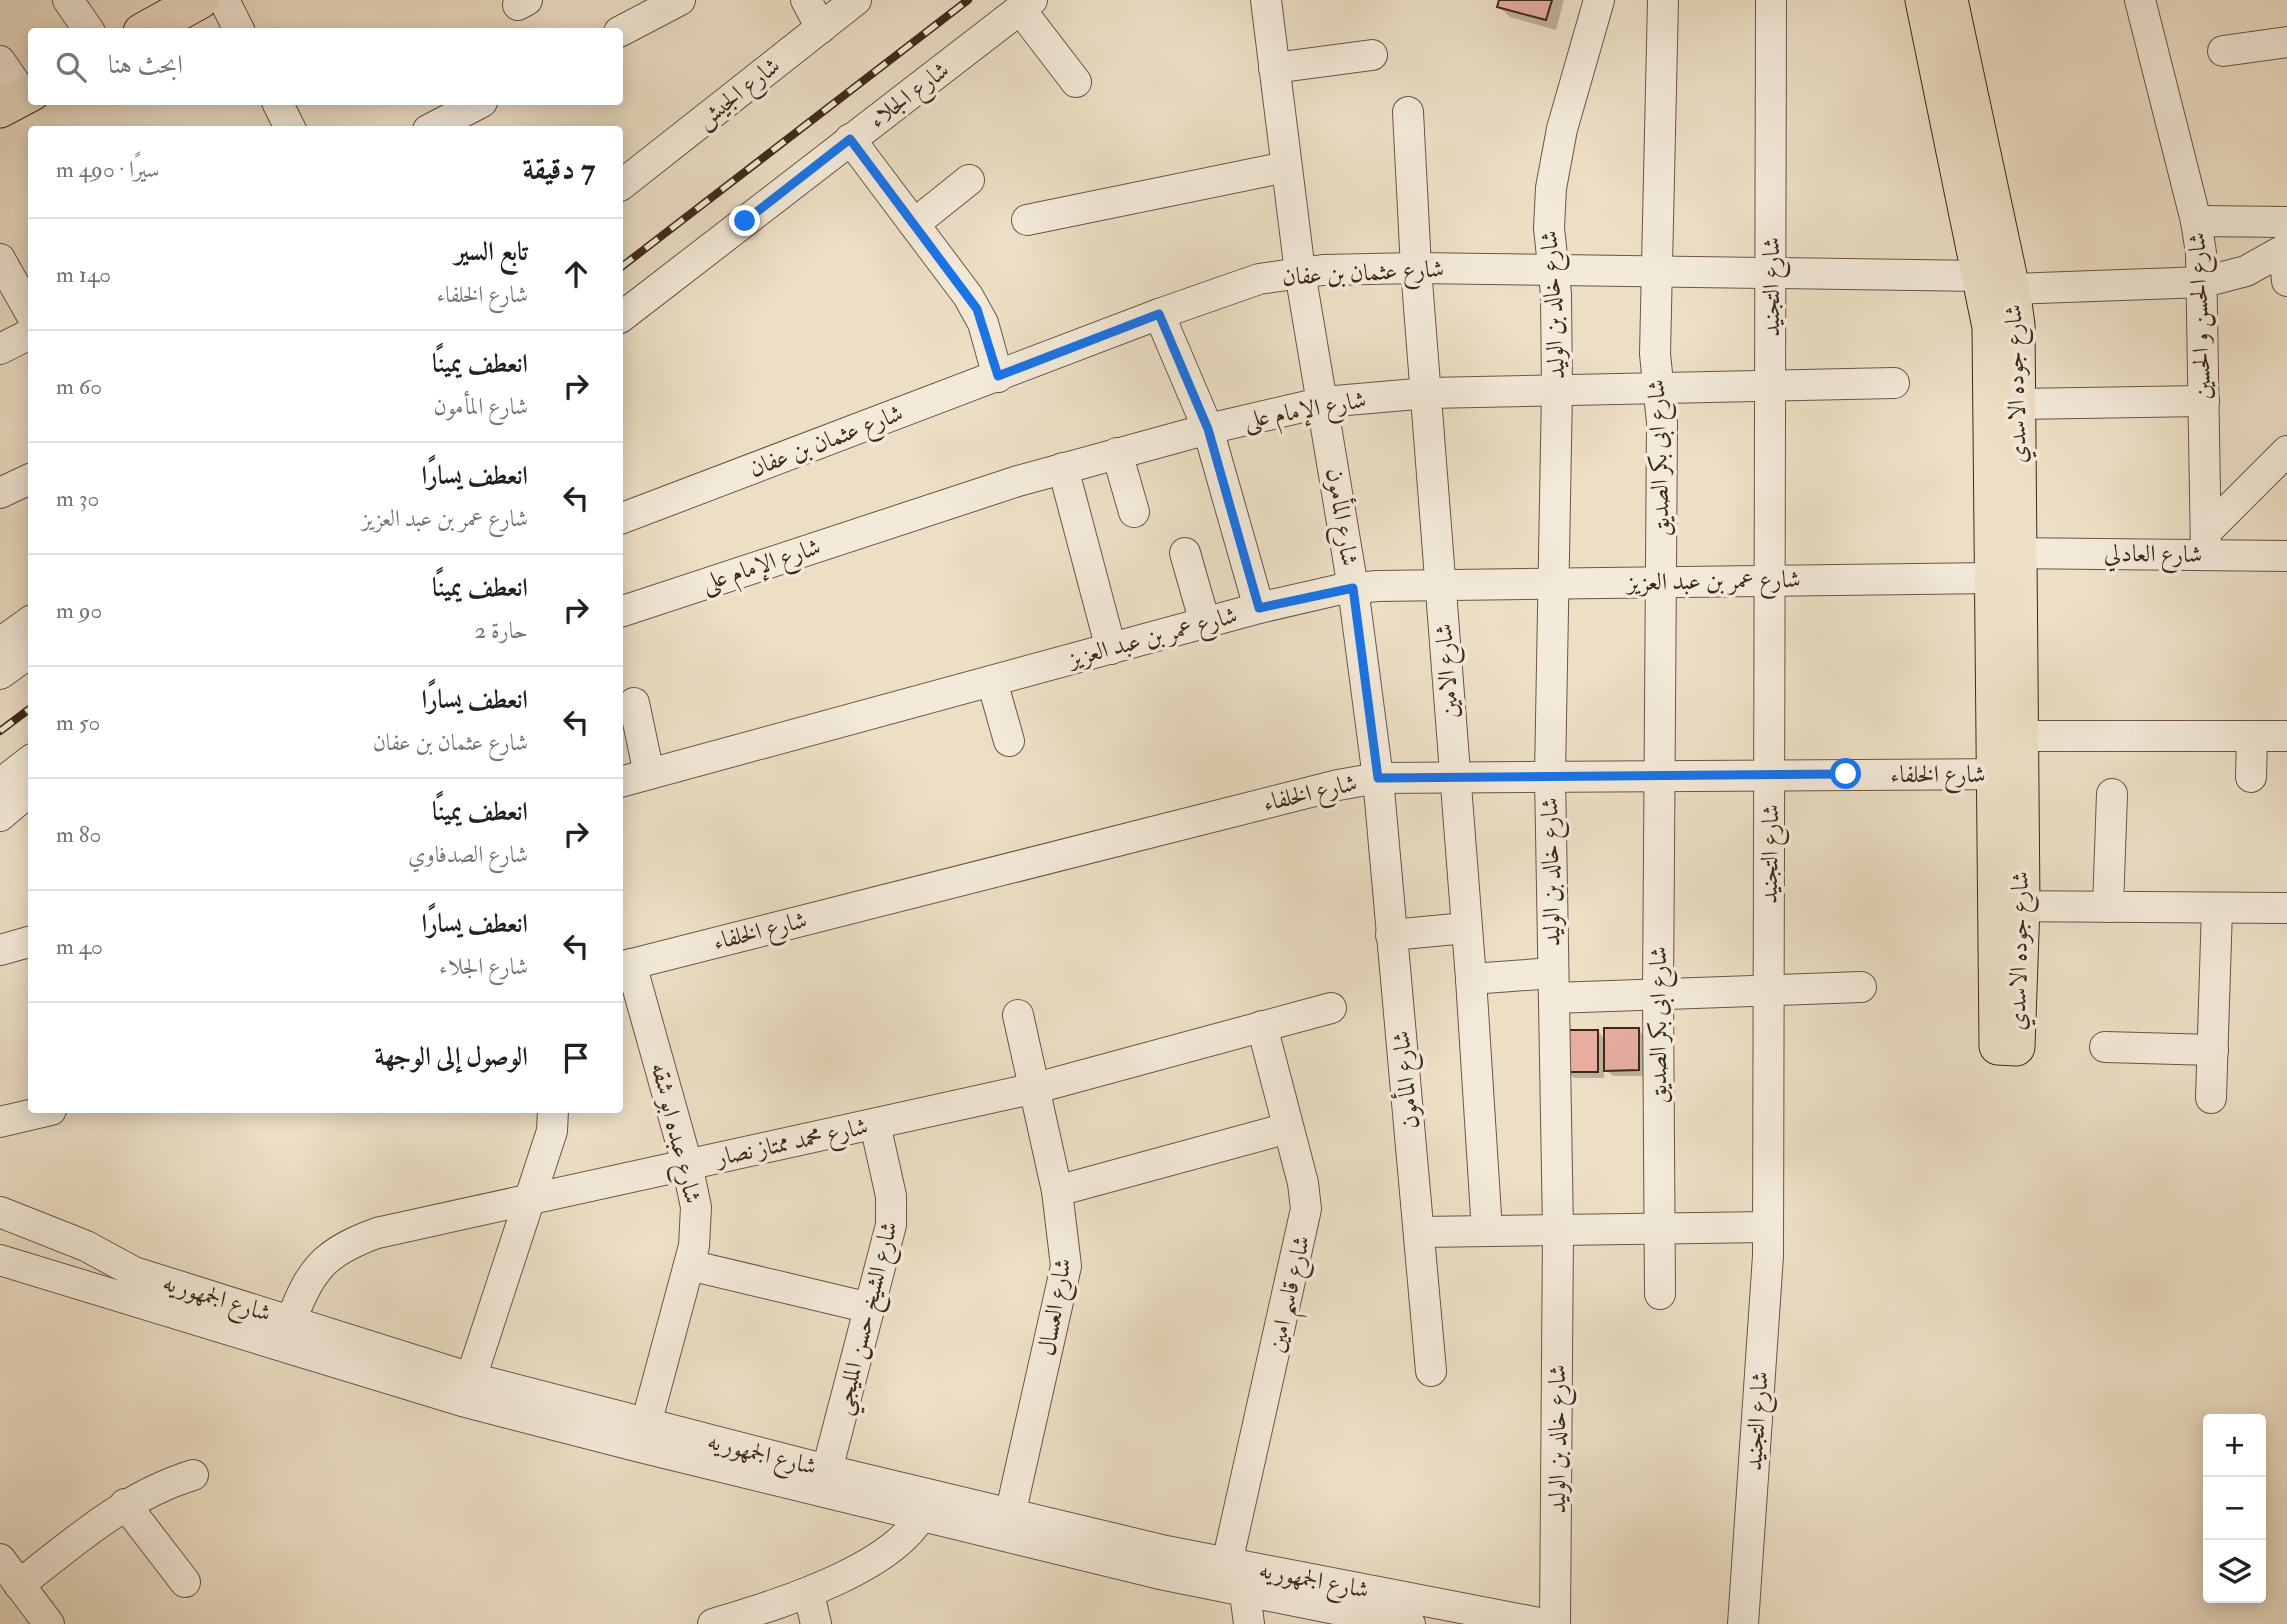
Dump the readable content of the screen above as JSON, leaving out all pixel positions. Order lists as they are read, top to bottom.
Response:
{
  "streets": {
    "main road": ["شارع جوده الاسدي"],
    "street": [
      "شارع الجيش",
      "شارع الجلاء",
      "شارع عثمان بن عفان",
      "شارع التجنيد",
      "شارع خالد بن الوليد",
      "شارع الحسن و الحسين",
      "شارع الإمام على",
      "شارع ابى بكر الصديق",
      "شارع المأمون",
      "شارع العادلي",
      "شارع عمر بن عبد العزيز",
      "شارع الامين",
      "شارع الخلفاء",
      "شارع عبده ابو شقه",
      "شارع محمد ممتاز نصار",
      "شارع قاسم امين",
      "شارع الجمهوريه",
      "شارع العسال",
      "شارع الشيخ حسن المليجي"
    ]
  },
  "crossings": [
    ["شارع عثمان بن عفان", "شارع التجنيد"],
    ["شارع عثمان بن عفان", "شارع خالد بن الوليد"],
    ["شارع عثمان بن عفان", "شارع الحسن و الحسين"],
    ["شارع عثمان بن عفان", "شارع جوده الاسدي"],
    ["شارع عثمان بن عفان", "شارع ابى بكر الصديق"],
    ["شارع عثمان بن عفان", "شارع المأمون"],
    ["شارع عثمان بن عفان", "شارع الامين"],
    ["شارع التجنيد", "شارع الإمام على"],
    ["شارع التجنيد", "شارع عمر بن عبد العزيز"],
    ["شارع التجنيد", "شارع الخلفاء"],
    ["شارع خالد بن الوليد", "شارع الإمام على"],
    ["شارع خالد بن الوليد", "شارع عمر بن عبد العزيز"],
    ["شارع خالد بن الوليد", "شارع الخلفاء"],
    ["شارع الحسن و الحسين", "شارع العادلي"],
    ["شارع جوده الاسدي", "شارع العادلي"],
    ["شارع جوده الاسدي", "شارع عمر بن عبد العزيز"],
    ["شارع جوده الاسدي", "شارع الخلفاء"],
    ["شارع الإمام على", "شارع ابى بكر الصديق"],
    ["شارع الإمام على", "شارع المأمون"],
    ["شارع الإمام على", "شارع الامين"],
    ["شارع ابى بكر الصديق", "شارع عمر بن عبد العزيز"],
    ["شارع ابى بكر الصديق", "شارع الخلفاء"],
    ["شارع المأمون", "شارع عمر بن عبد العزيز"],
    ["شارع المأمون", "شارع الخلفاء"],
    ["شارع عمر بن عبد العزيز", "شارع الامين"],
    ["شارع الامين", "شارع الخلفاء"],
    ["شارع الخلفاء", "شارع عبده ابو شقه"],
    ["شارع عبده ابو شقه", "شارع محمد ممتاز نصار"],
    ["شارع عبده ابو شقه", "شارع الجمهوريه"],
    ["شارع محمد ممتاز نصار", "شارع قاسم امين"],
    ["شارع محمد ممتاز نصار", "شارع الجمهوريه"],
    ["شارع محمد ممتاز نصار", "شارع العسال"],
    ["شارع محمد ممتاز نصار", "شارع الشيخ حسن المليجي"],
    ["شارع قاسم امين", "شارع الجمهوريه"],
    ["شارع الجمهوريه", "شارع العسال"],
    ["شارع الجمهوريه", "شارع الشيخ حسن المليجي"]
  ],
  "page": {
    "search": "ابحث هنا",
    "heading": ["7 دقيقة", "سيرًا · 490 m"],
    "list": [
      ["تابع السير", "شارع الخلفاء", "140 m"],
      ["انعطف يمينًا", "شارع المأمون", "60 m"],
      ["انعطف يسارًا", "شارع عمر بن عبد العزيز", "30 m"],
      ["انعطف يمينًا", "حارة 2", "90 m"],
      ["انعطف يسارًا", "شارع عثمان بن عفان", "50 m"],
      ["انعطف يمينًا", "شارع الصدفاوي", "80 m"],
      ["انعطف يسارًا", "شارع الجلاء", "40 m"],
      "الوصول إلى الوجهة"
    ],
    "map_buttons": ["+", "−"]
  }
}
